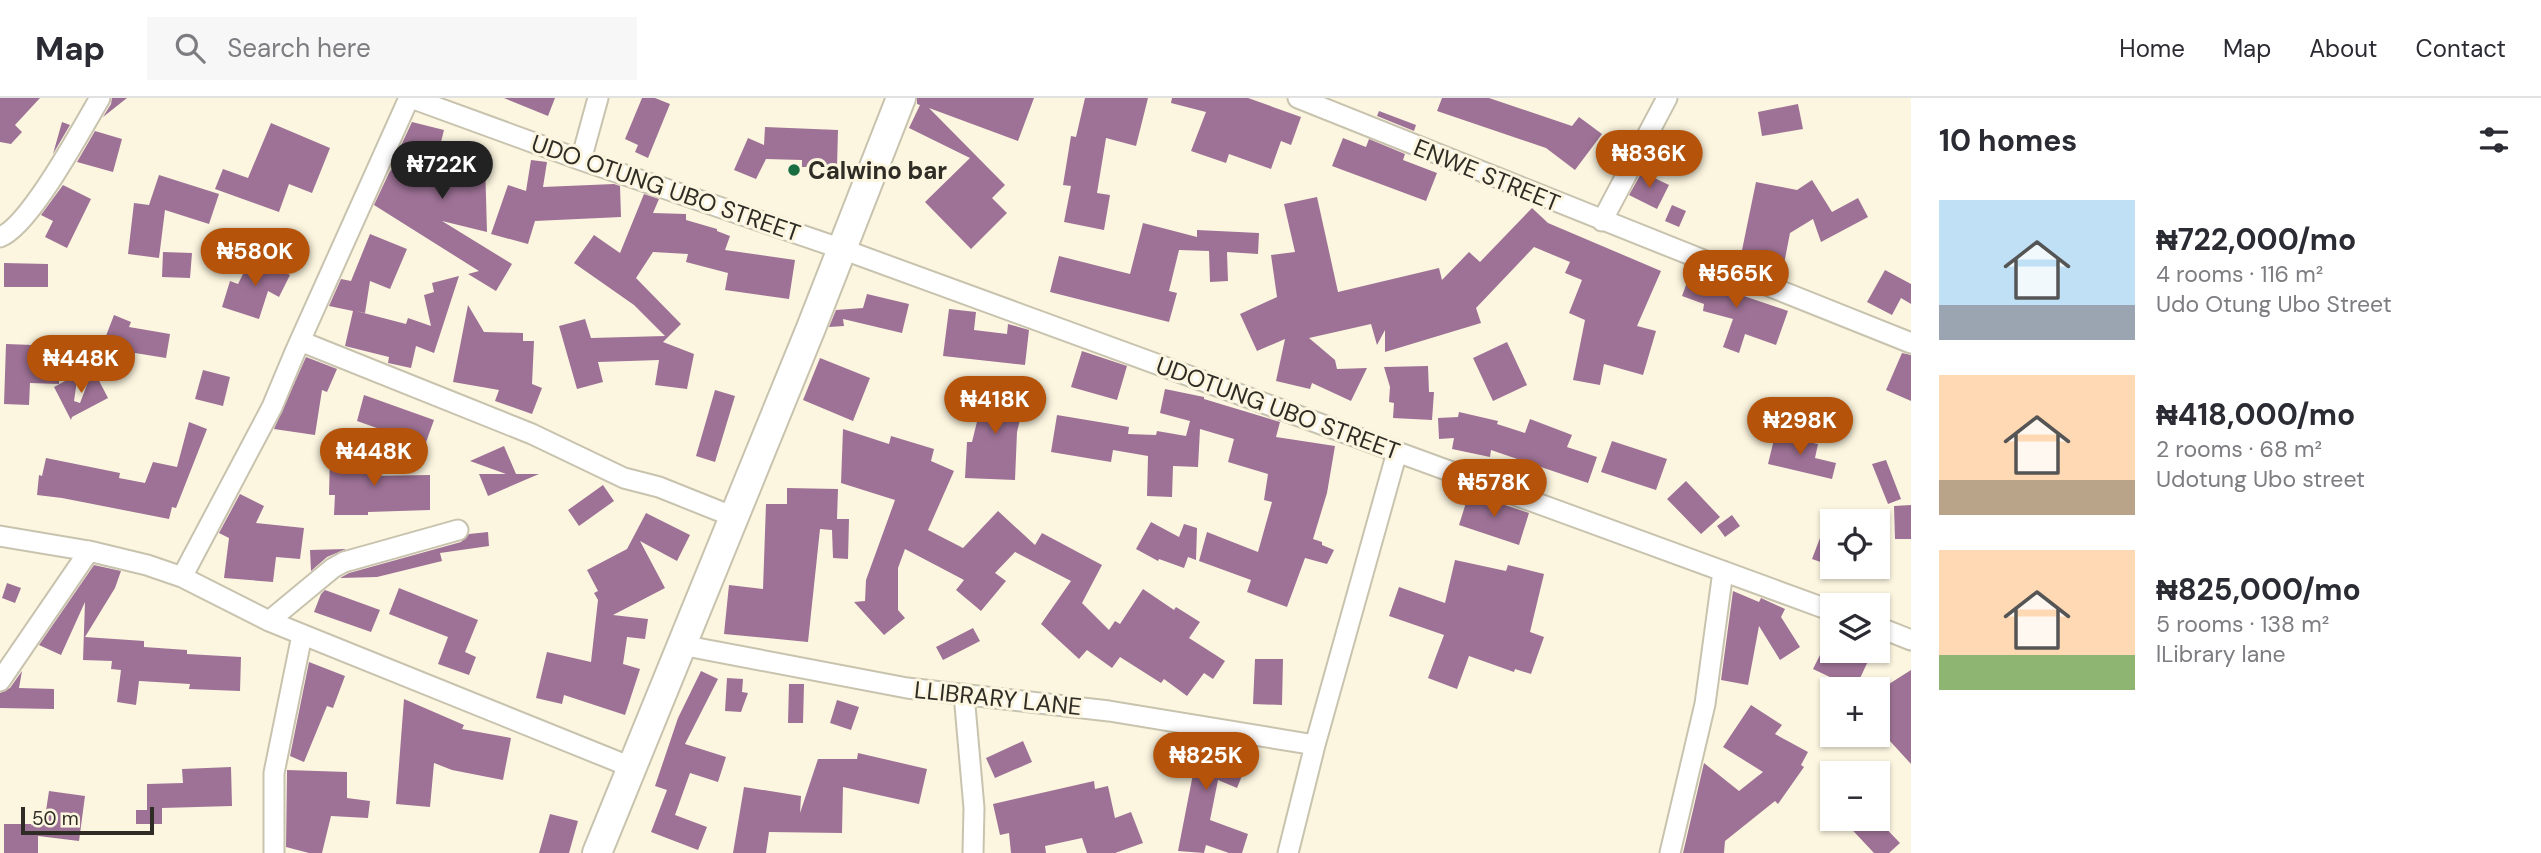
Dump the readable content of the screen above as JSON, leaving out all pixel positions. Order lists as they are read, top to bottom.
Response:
{
  "streets": {
    "street": [
      "ENWE STREET",
      "UDO OTUNG UBO STREET",
      "UDOTUNG UBO STREET",
      "LLIBRARY LANE"
    ]
  },
  "crossings": [
    ["UDO OTUNG UBO STREET", "UDOTUNG UBO STREET"]
  ],
  "places": ["Calwino bar"],
  "scale_bar": "50 m",
  "page": {
    "header": "Map",
    "search": "Search here",
    "nav": [
      "Home",
      "Map",
      "About",
      "Contact"
    ],
    "heading": "10 homes",
    "price": [
      "₦836K",
      "₦722K",
      "₦580K",
      "₦565K",
      "₦448K",
      "₦418K",
      "₦298K",
      "₦448K",
      "₦578K",
      "₦825K"
    ],
    "list": [
      {
        "name": "₦722,000/mo",
        "note": "4 rooms · 116 m² · Udo Otung Ubo Street"
      },
      {
        "name": "₦418,000/mo",
        "note": "2 rooms · 68 m² · Udotung Ubo street"
      },
      {
        "name": "₦825,000/mo",
        "note": "5 rooms · 138 m² · lLibrary lane"
      }
    ],
    "map_buttons": ["+", "−"],
    "scale": "50 m"
  }
}
